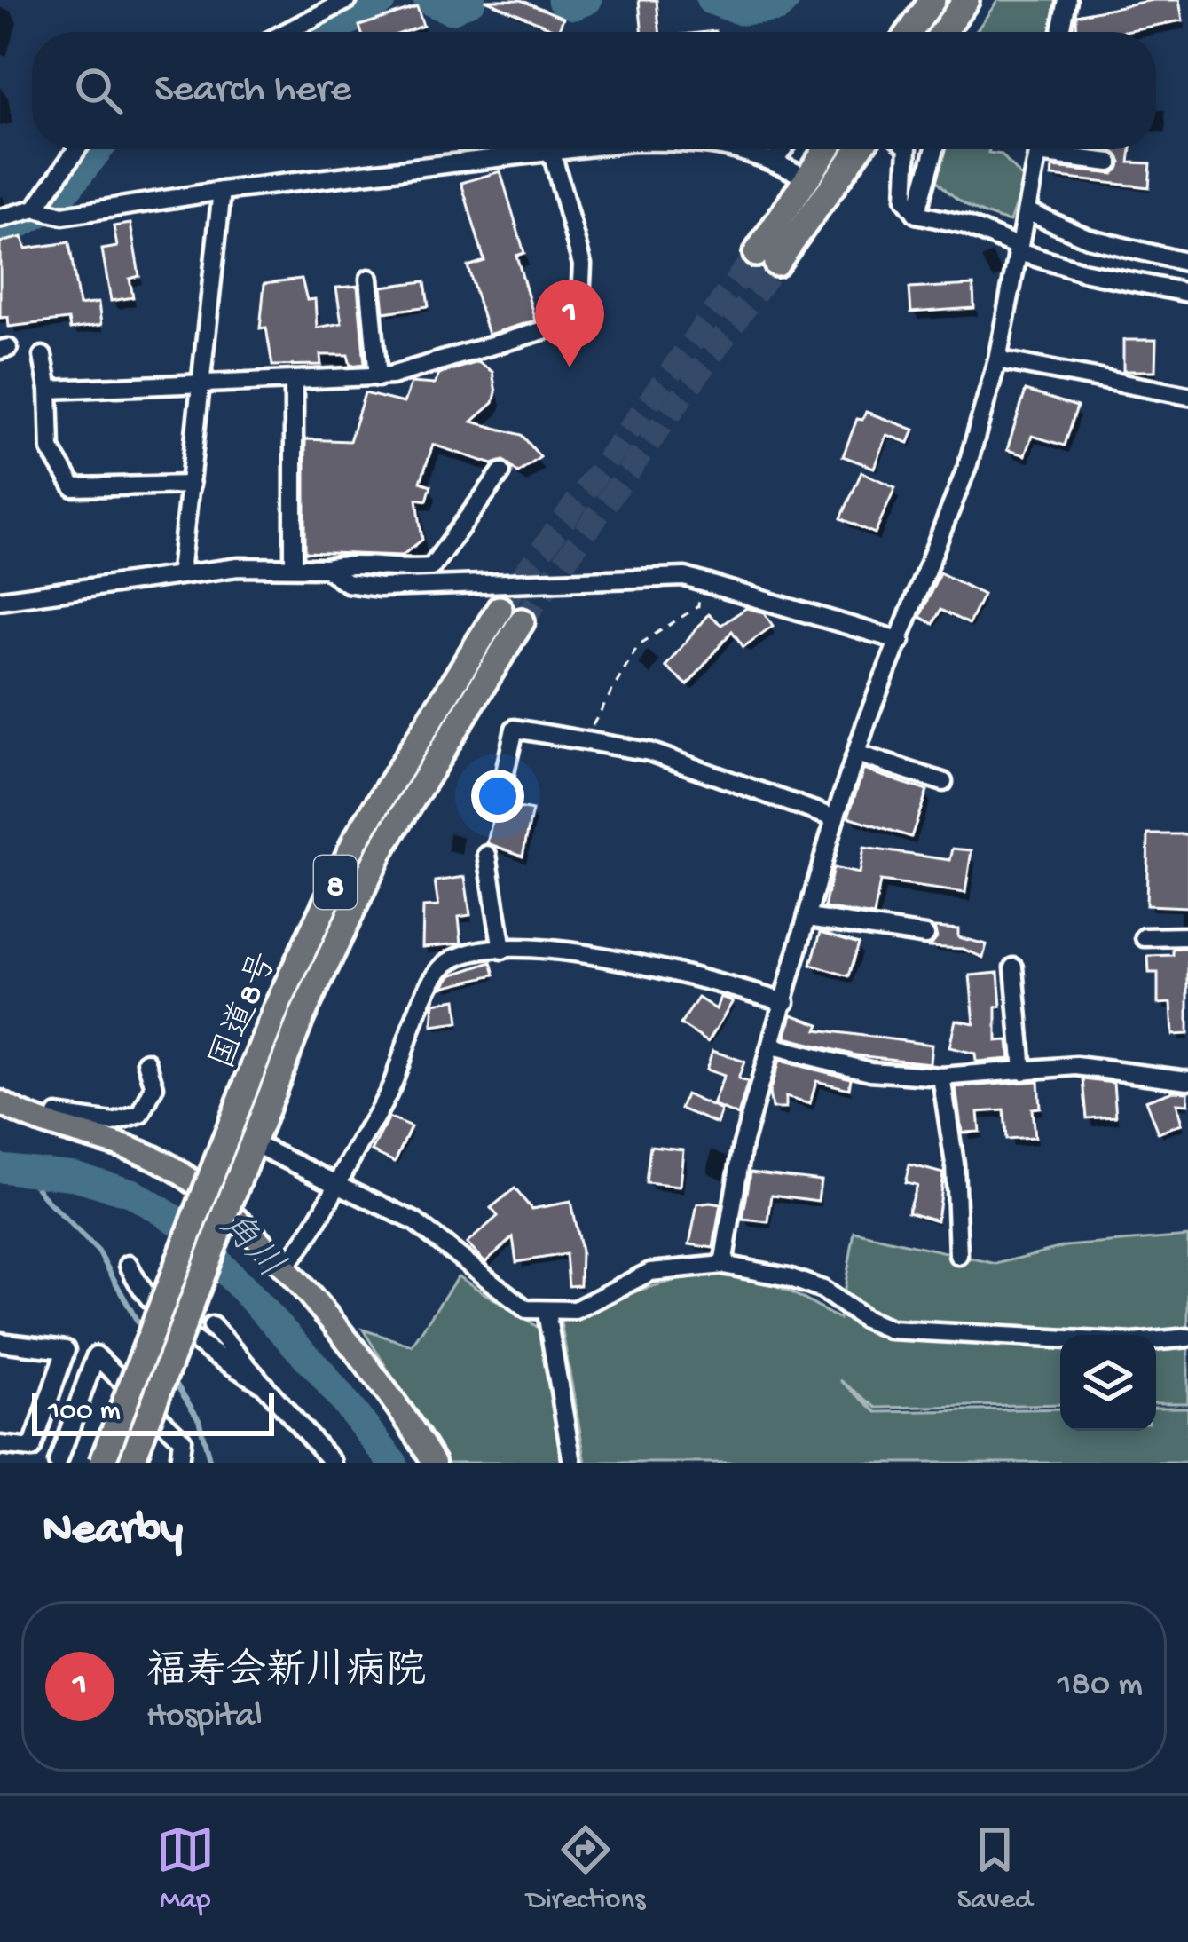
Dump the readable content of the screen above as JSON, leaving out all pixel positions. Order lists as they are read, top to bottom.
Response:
{
  "streets": {
    "highway": ["8", "国道8号"]
  },
  "water": ["角川"],
  "scale_bar": "100 m",
  "page": {
    "search": "Search here",
    "pins": "1",
    "scale": "100 m",
    "heading": "Nearby",
    "list": [
      {
        "mark": "1",
        "name": "福寿会新川病院",
        "note": "Hospital",
        "value": "180 m"
      }
    ],
    "nav": ["Map", "Directions", "Saved"]
  }
}
